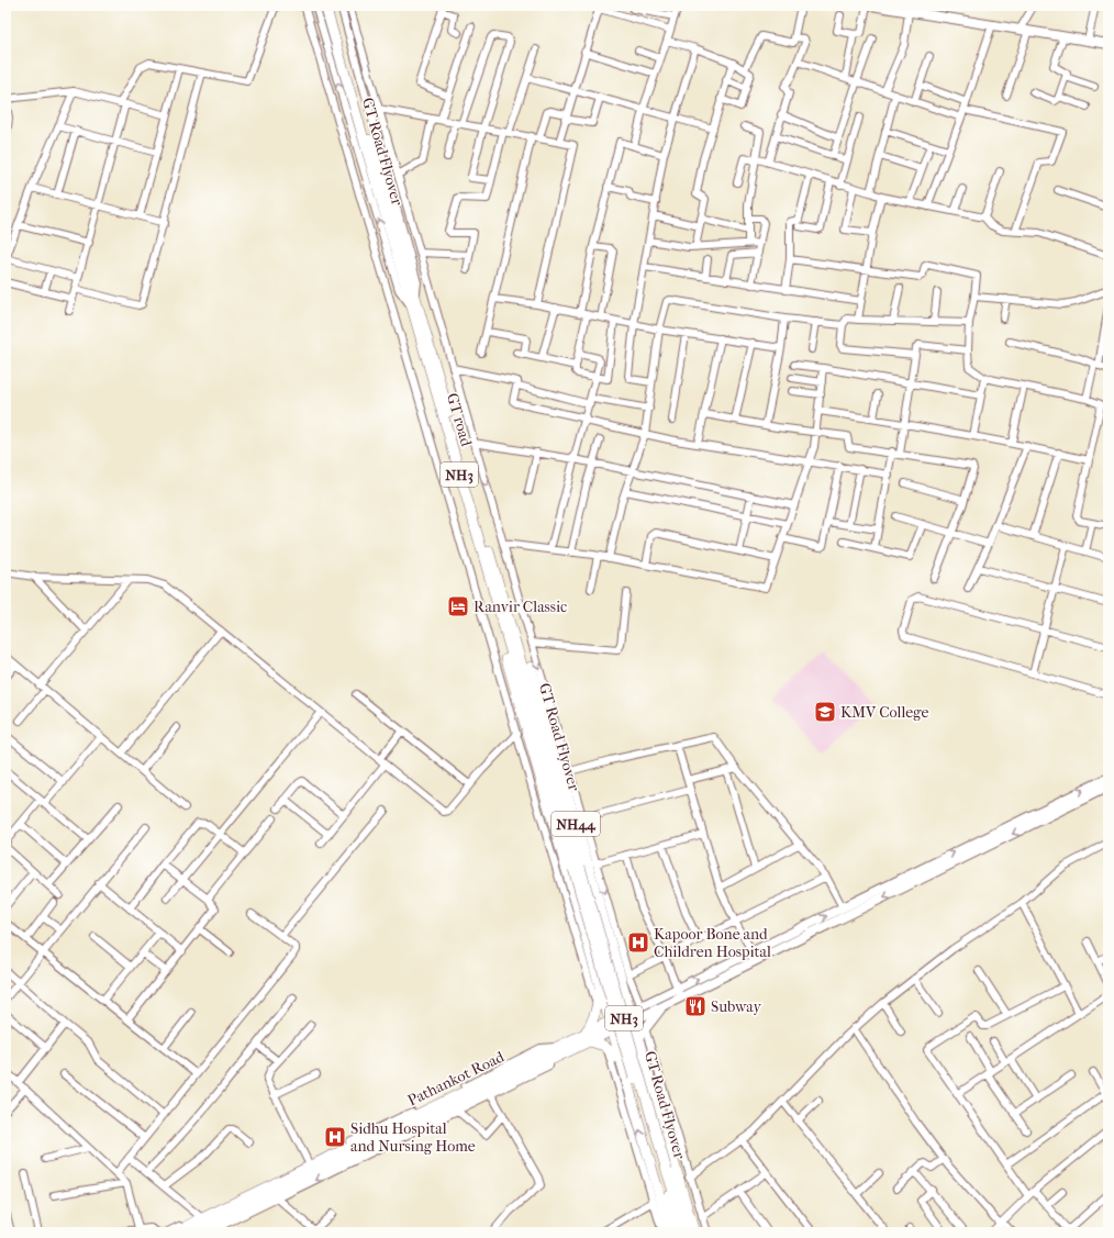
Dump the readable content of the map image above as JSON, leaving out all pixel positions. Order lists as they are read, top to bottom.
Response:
{
  "streets": {
    "highway": [
      "GT Road Flyover",
      "GT road",
      "NH3",
      "NH44",
      "Pathankot Road"
    ]
  },
  "crossings": [
    ["GT Road Flyover", "GT road"],
    ["GT Road Flyover", "NH44"],
    ["GT road", "NH44"],
    ["NH44", "Pathankot Road"]
  ],
  "places": {
    "hotel": ["Ranvir Classic"],
    "school or university": ["KMV College"],
    "hospital": ["Kapoor Bone and Children Hospital", "Sidhu Hospital and Nursing Home"],
    "restaurant": ["Subway"]
  }
}
